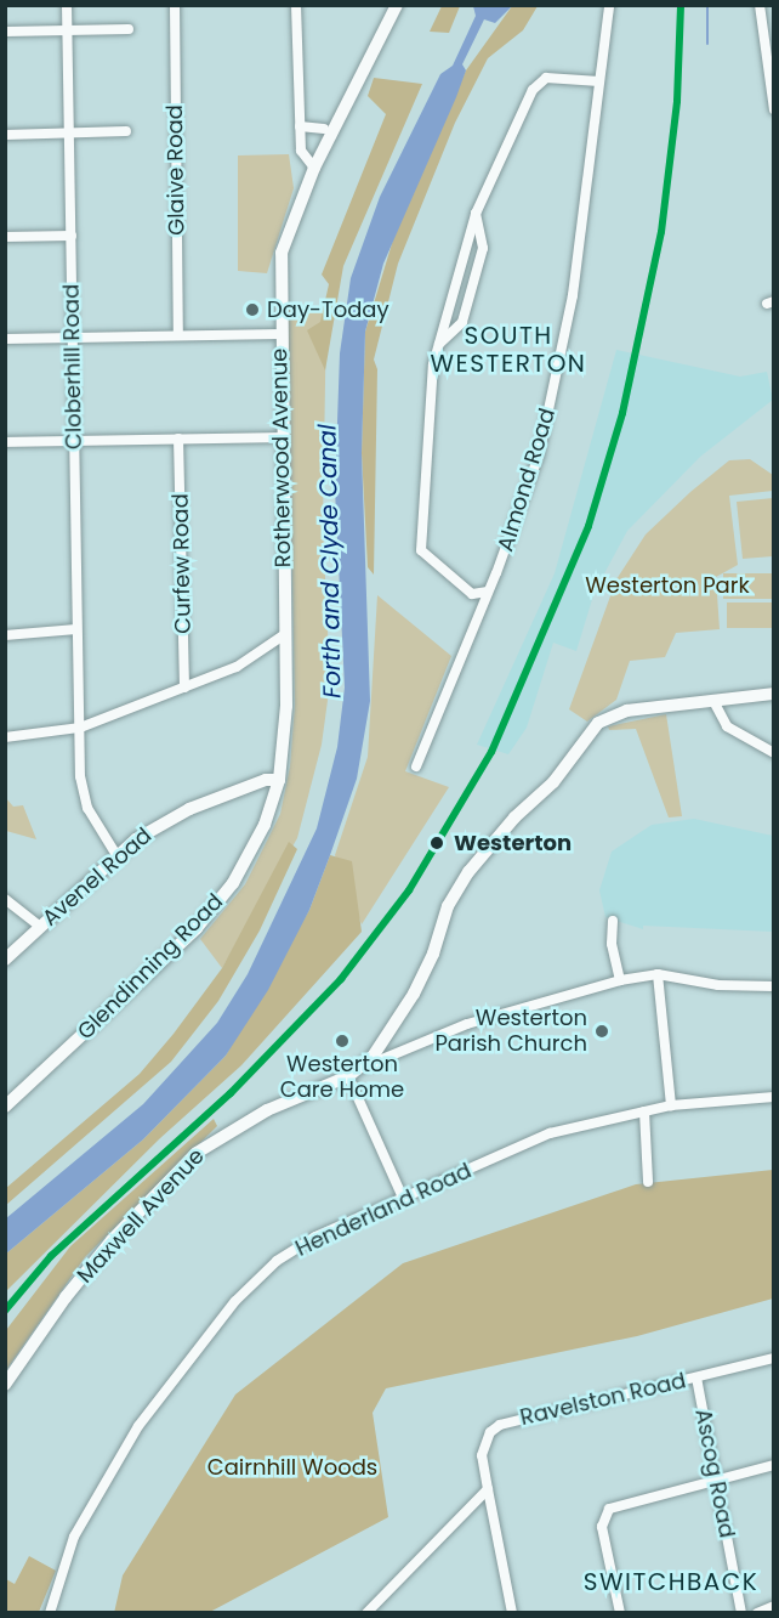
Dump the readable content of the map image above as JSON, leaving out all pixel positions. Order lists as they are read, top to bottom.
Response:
{
  "streets": {
    "street": [
      "Glaive Road",
      "Cloberhill Road",
      "Rotherwood Avenue",
      "Almond Road",
      "Curfew Road",
      "Avenel Road",
      "Glendinning Road",
      "Henderland Road",
      "Maxwell Avenue",
      "Ravelston Road",
      "Ascog Road"
    ]
  },
  "crossings": [
    ["Cloberhill Road", "Avenel Road"],
    ["Rotherwood Avenue", "Glendinning Road"],
    ["Avenel Road", "Glendinning Road"],
    ["Ravelston Road", "Ascog Road"]
  ],
  "districts": ["SOUTH WESTERTON", "SWITCHBACK"],
  "water": ["Forth and Clyde Canal"],
  "parks": ["Westerton Park", "Cairnhill Woods"],
  "places": [
    "Day-Today",
    "Westerton",
    "Westerton Parish Church",
    "Westerton Care Home"
  ]
}
